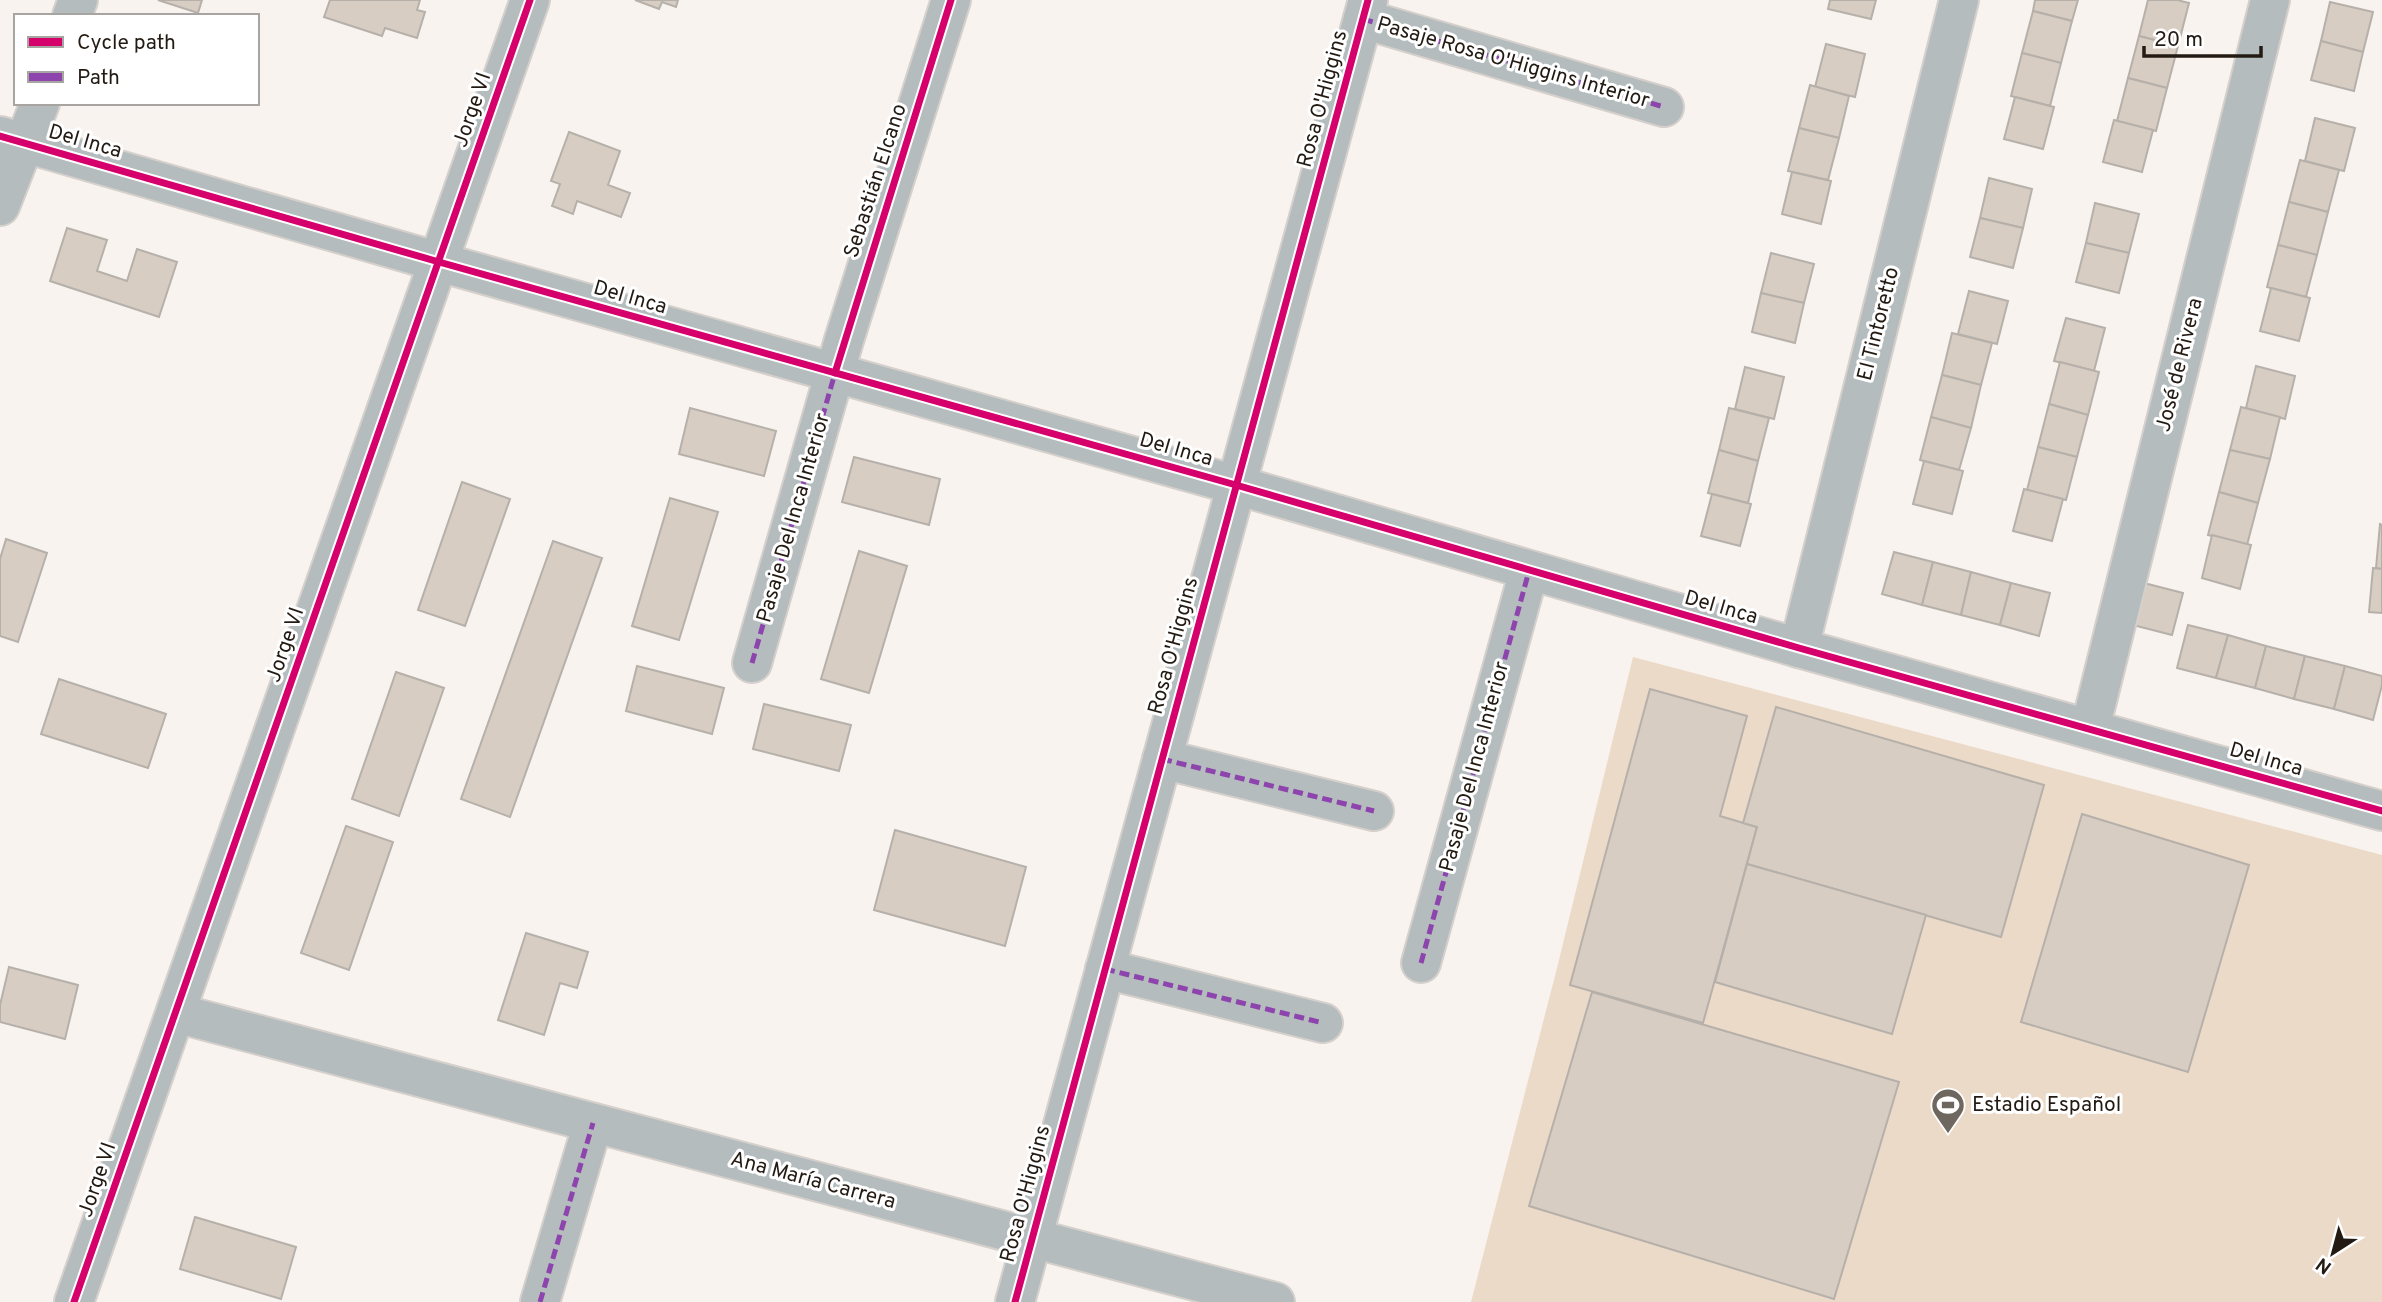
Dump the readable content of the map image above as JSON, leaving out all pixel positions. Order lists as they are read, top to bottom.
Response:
{
  "streets": {
    "street": [
      "Pasaje Rosa O'Higgins Interior",
      "Rosa O'Higgins",
      "Jorge VI",
      "Del Inca",
      "Sebastián Elcano",
      "El Tintoretto",
      "José de Rivera",
      "Pasaje Del Inca Interior",
      "Ana María Carrera"
    ]
  },
  "crossings": [
    ["Pasaje Rosa O'Higgins Interior", "Rosa O'Higgins"],
    ["Rosa O'Higgins", "Del Inca"],
    ["Rosa O'Higgins", "Ana María Carrera"],
    ["Jorge VI", "Del Inca"],
    ["Jorge VI", "Ana María Carrera"],
    ["Del Inca", "Sebastián Elcano"],
    ["Del Inca", "El Tintoretto"],
    ["Del Inca", "José de Rivera"],
    ["Del Inca", "Pasaje Del Inca Interior"],
    ["Sebastián Elcano", "Pasaje Del Inca Interior"]
  ],
  "places": {
    "sports": ["Estadio Español"]
  },
  "legend": ["Cycle path", "Path"],
  "scale_bar": "20 m",
  "north": "bottom left"
}
